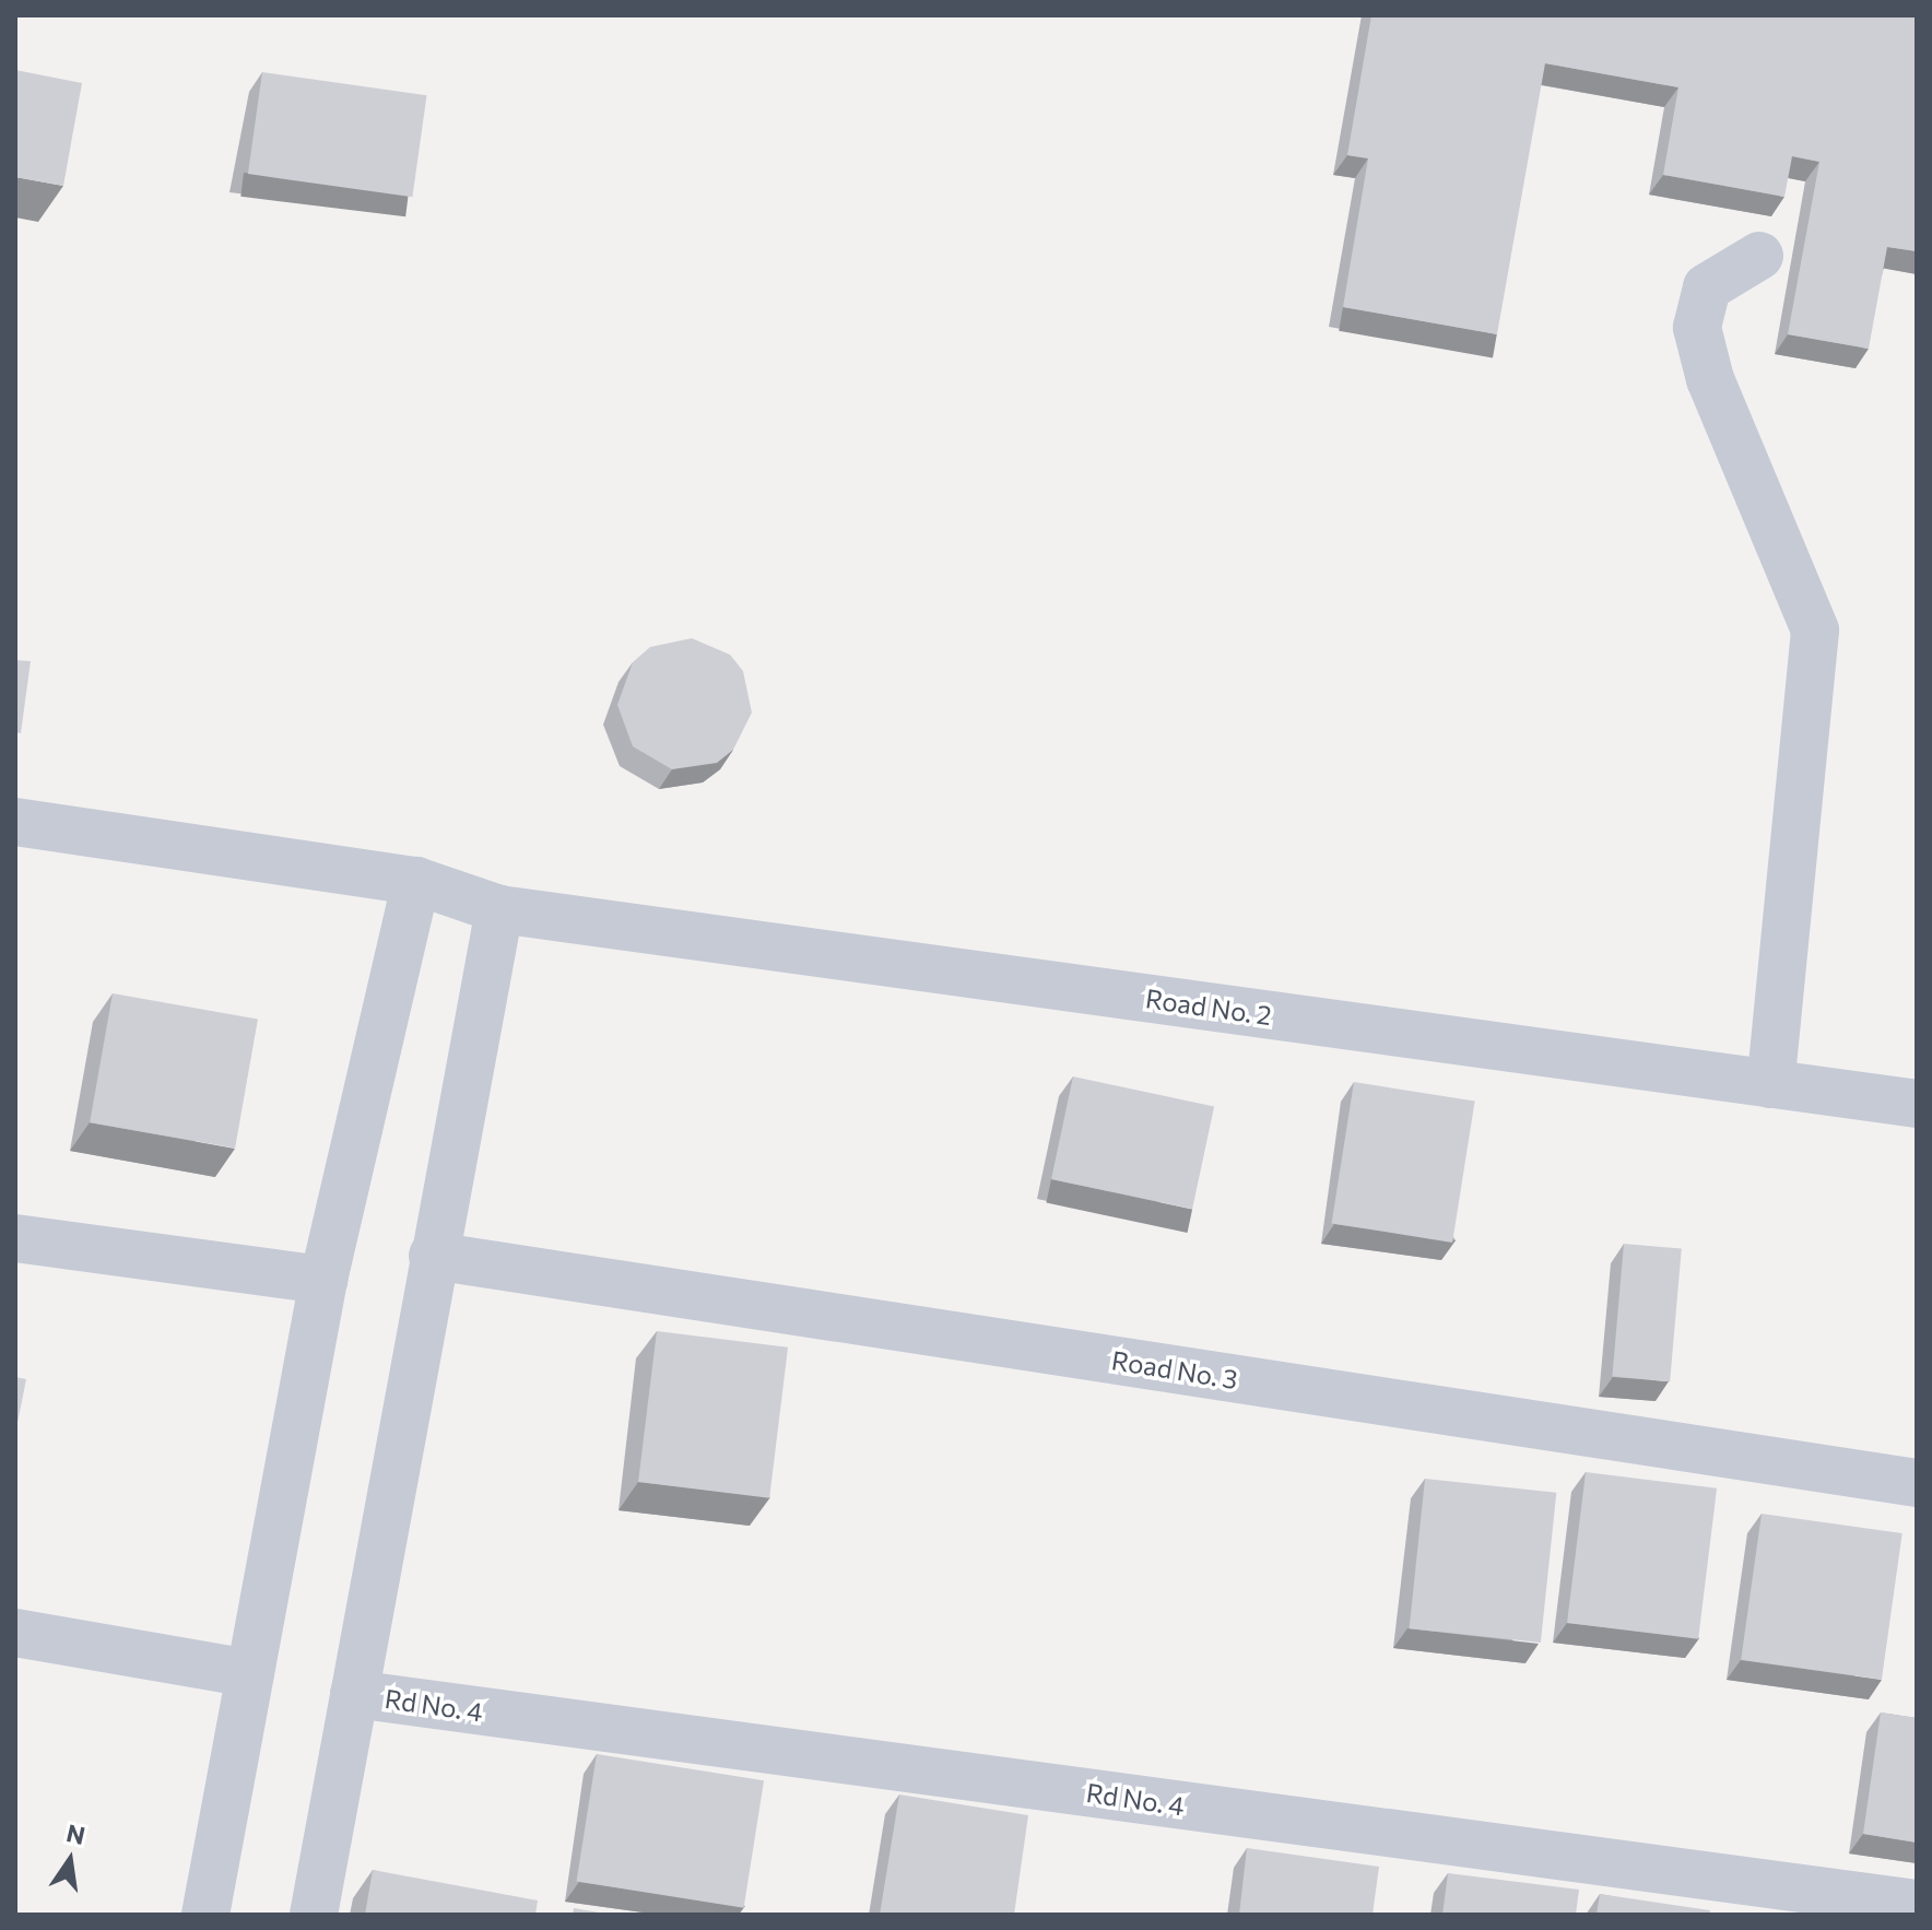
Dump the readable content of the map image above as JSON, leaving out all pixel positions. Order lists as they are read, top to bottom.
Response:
{
  "streets": {
    "street": ["Road No. 2", "Road No. 3", "Rd No. 4"]
  },
  "north": "top"
}
